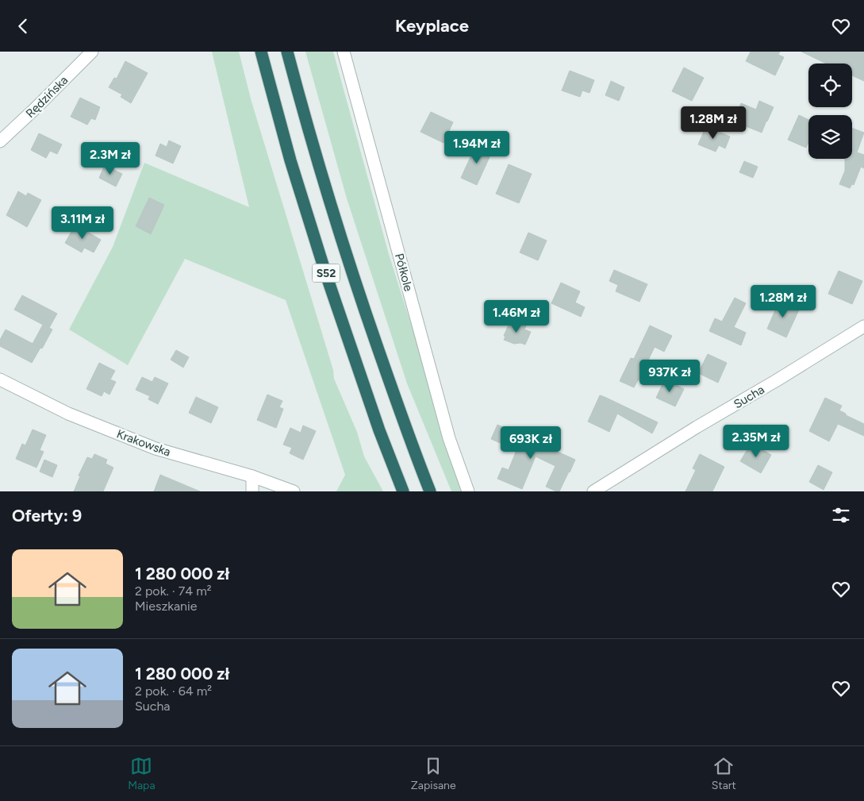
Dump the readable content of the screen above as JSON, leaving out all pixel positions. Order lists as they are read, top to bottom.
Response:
{
  "streets": {
    "highway": ["S52"],
    "street": [
      "Rędzińska",
      "Półkole",
      "Sucha",
      "Krakowska"
    ]
  },
  "page": {
    "header": "Keyplace",
    "price": [
      "1.28M zł",
      "1.94M zł",
      "2.3M zł",
      "3.11M zł",
      "1.28M zł",
      "1.46M zł",
      "937K zł",
      "2.35M zł",
      "693K zł"
    ],
    "heading": "Oferty: 9",
    "list": [
      {
        "name": "1 280 000 zł",
        "note": "2 pok. · 74 m² · Mieszkanie"
      },
      {
        "name": "1 280 000 zł",
        "note": "2 pok. · 64 m² · Sucha"
      }
    ],
    "tabs": ["Mapa", "Zapisane", "Start"]
  }
}
